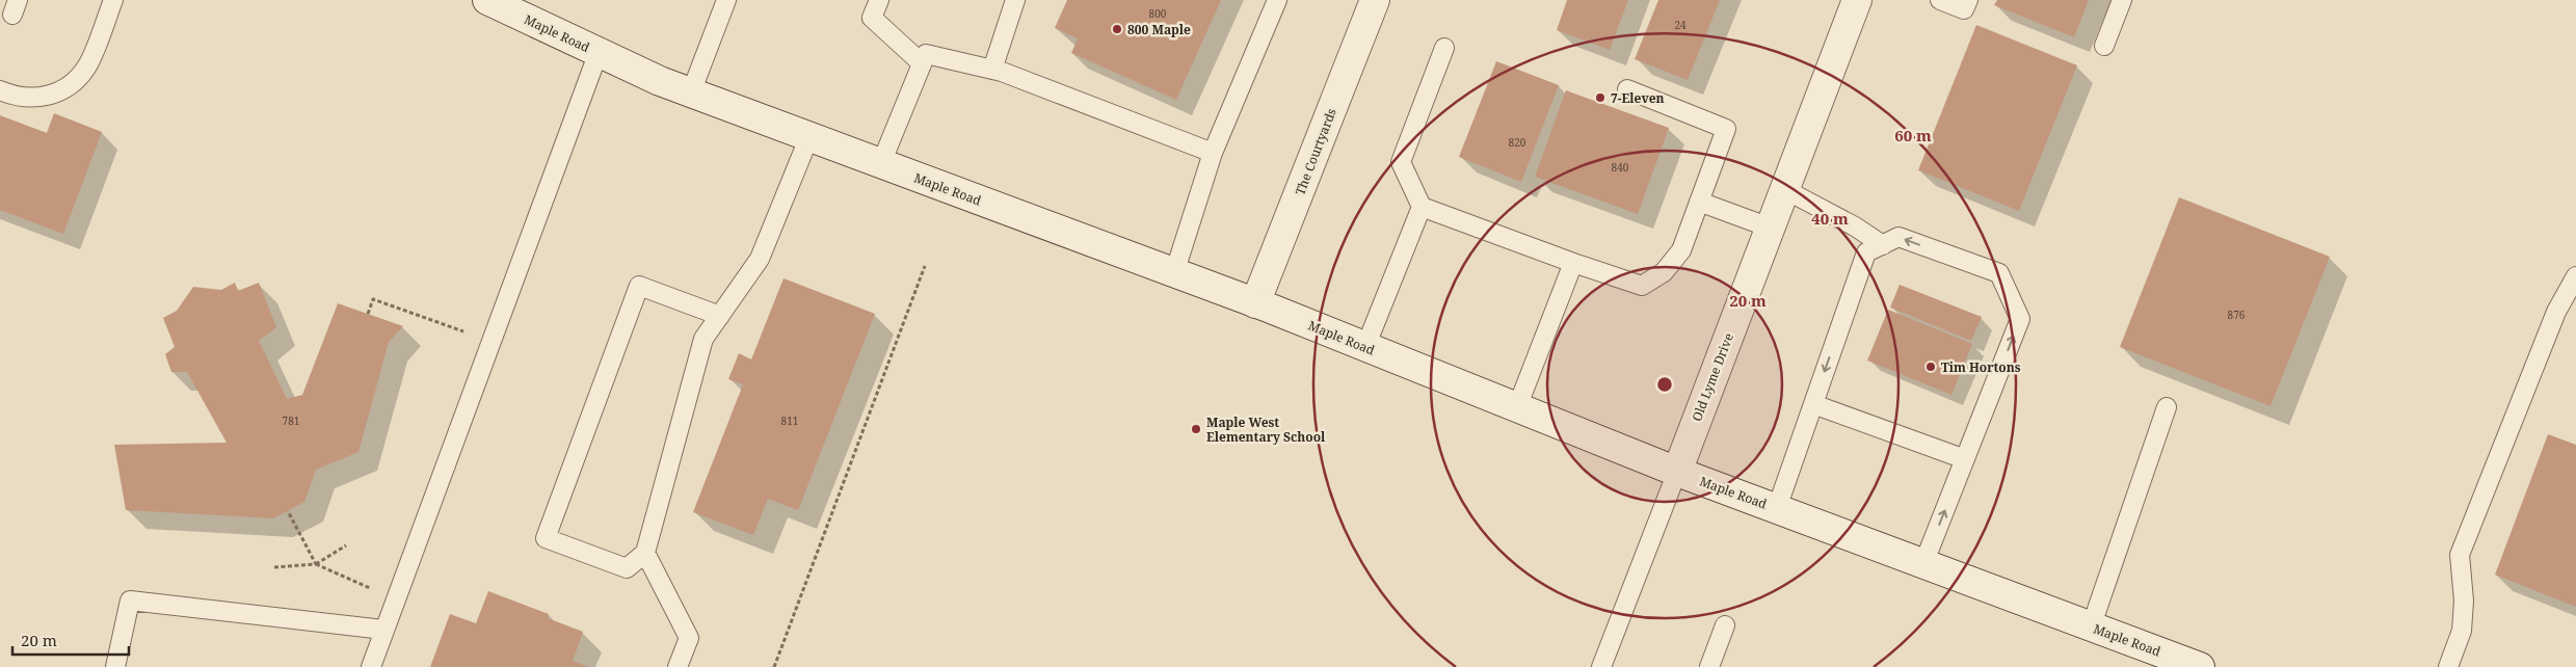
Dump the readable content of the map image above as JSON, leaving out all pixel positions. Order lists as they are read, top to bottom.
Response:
{
  "streets": {
    "main road": ["Maple Road", "The Courtyards", "Old Lyme Drive"]
  },
  "crossings": [
    ["Maple Road", "The Courtyards"],
    ["Maple Road", "Old Lyme Drive"]
  ],
  "places": [
    "800 Maple",
    "7-Eleven",
    "Tim Hortons",
    "Maple West Elementary School"
  ],
  "house_numbers": [
    "800",
    "24",
    "820",
    "840",
    "876",
    "781",
    "811"
  ],
  "scale_bar": "20 m",
  "rings": ["60 m", "40 m", "20 m"]
}
